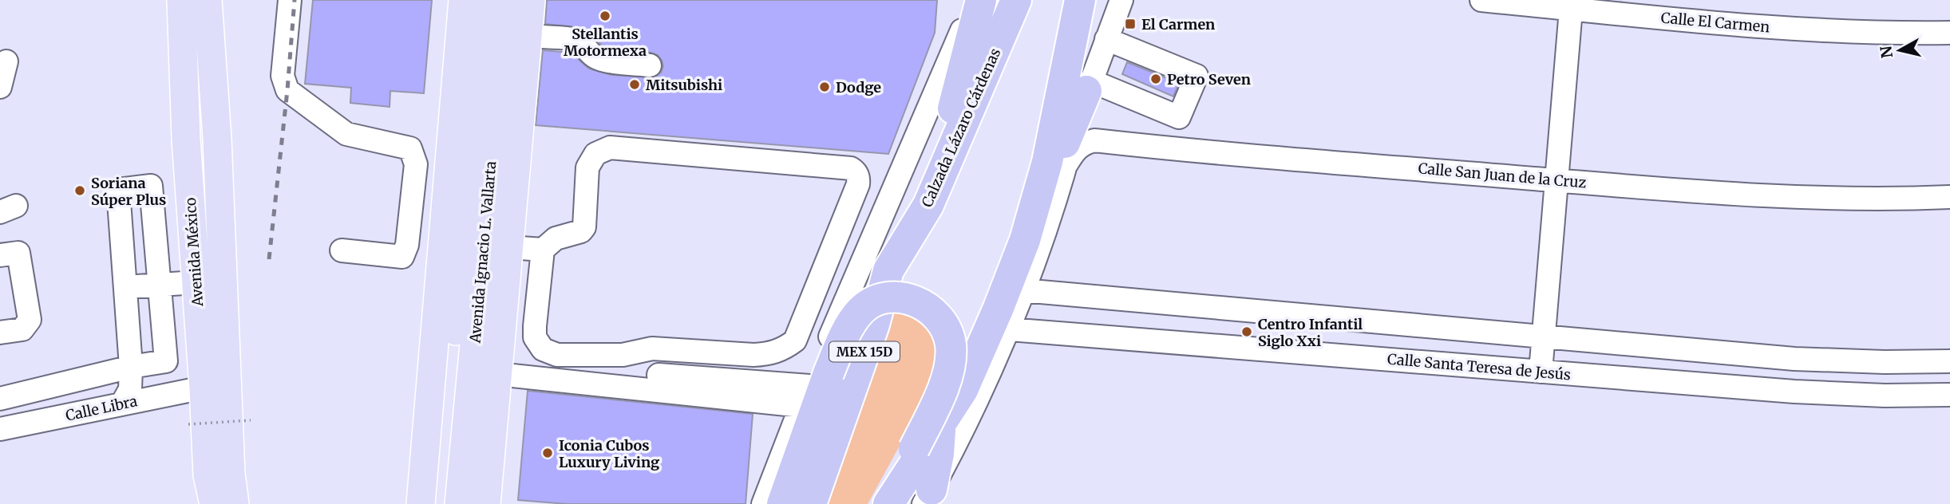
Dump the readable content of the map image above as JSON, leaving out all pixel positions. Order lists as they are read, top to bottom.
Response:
{
  "streets": {
    "highway": ["Calzada Lázaro Cárdenas", "MEX 15D"],
    "main road": ["Avenida México", "Avenida Ignacio L. Vallarta"],
    "street": [
      "Calle El Carmen",
      "Calle San Juan de la Cruz",
      "Calle Santa Teresa de Jesús",
      "Calle Libra"
    ]
  },
  "crossings": [
    ["Avenida México", "Calle Libra"]
  ],
  "places": {
    "other": [
      "Stellantis Motormexa",
      "Petro Seven",
      "Mitsubishi",
      "Dodge",
      "Soriana Súper Plus",
      "Centro Infantil Siglo Xxi",
      "Iconia Cubos Luxury Living"
    ],
    "transit": ["El Carmen"]
  },
  "north": "left"
}
